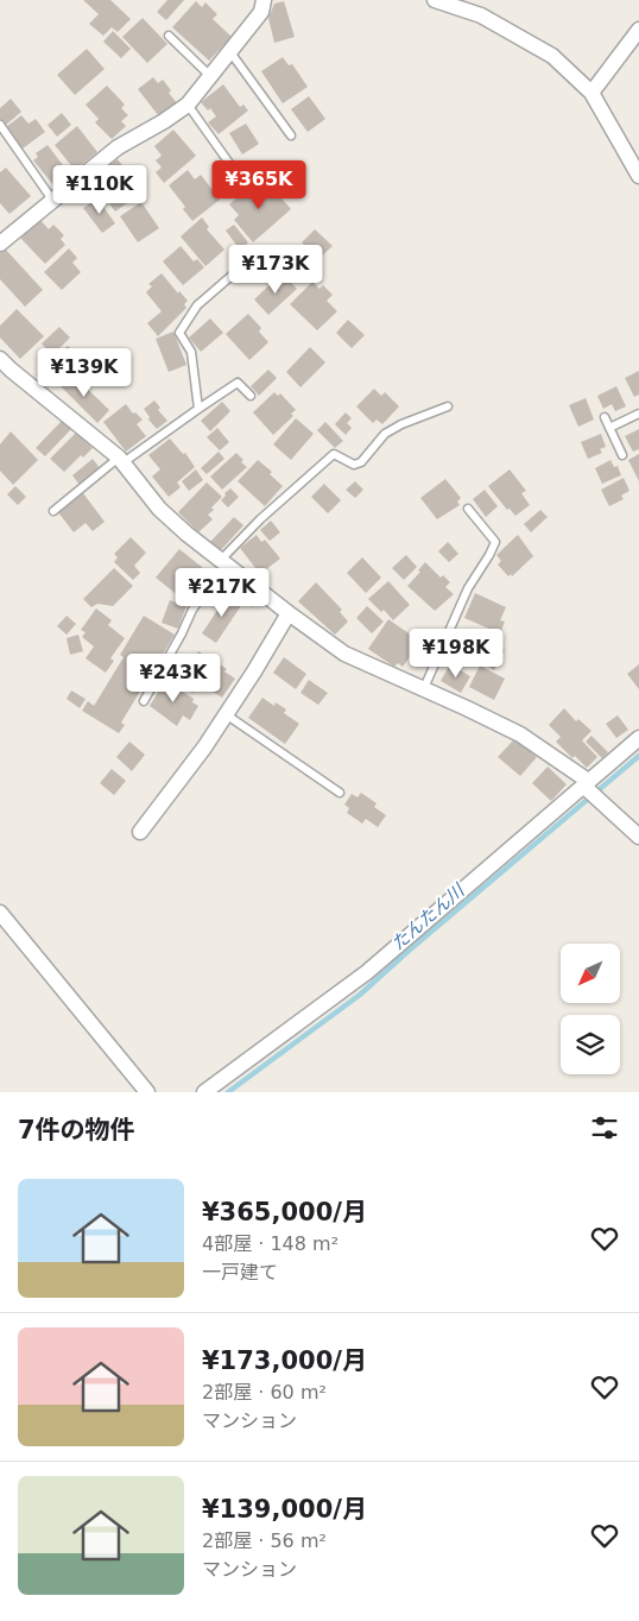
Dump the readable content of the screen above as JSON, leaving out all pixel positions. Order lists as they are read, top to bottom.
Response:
{
  "water": ["たんたん川"],
  "north": "bottom left",
  "page": {
    "price": [
      "¥365K",
      "¥110K",
      "¥173K",
      "¥139K",
      "¥217K",
      "¥198K",
      "¥243K"
    ],
    "heading": "7件の物件",
    "list": [
      {
        "name": "¥365,000/月",
        "note": "4部屋 · 148 m² · 一戸建て"
      },
      {
        "name": "¥173,000/月",
        "note": "2部屋 · 60 m² · マンション"
      },
      {
        "name": "¥139,000/月",
        "note": "2部屋 · 56 m² · マンション"
      }
    ]
  }
}
